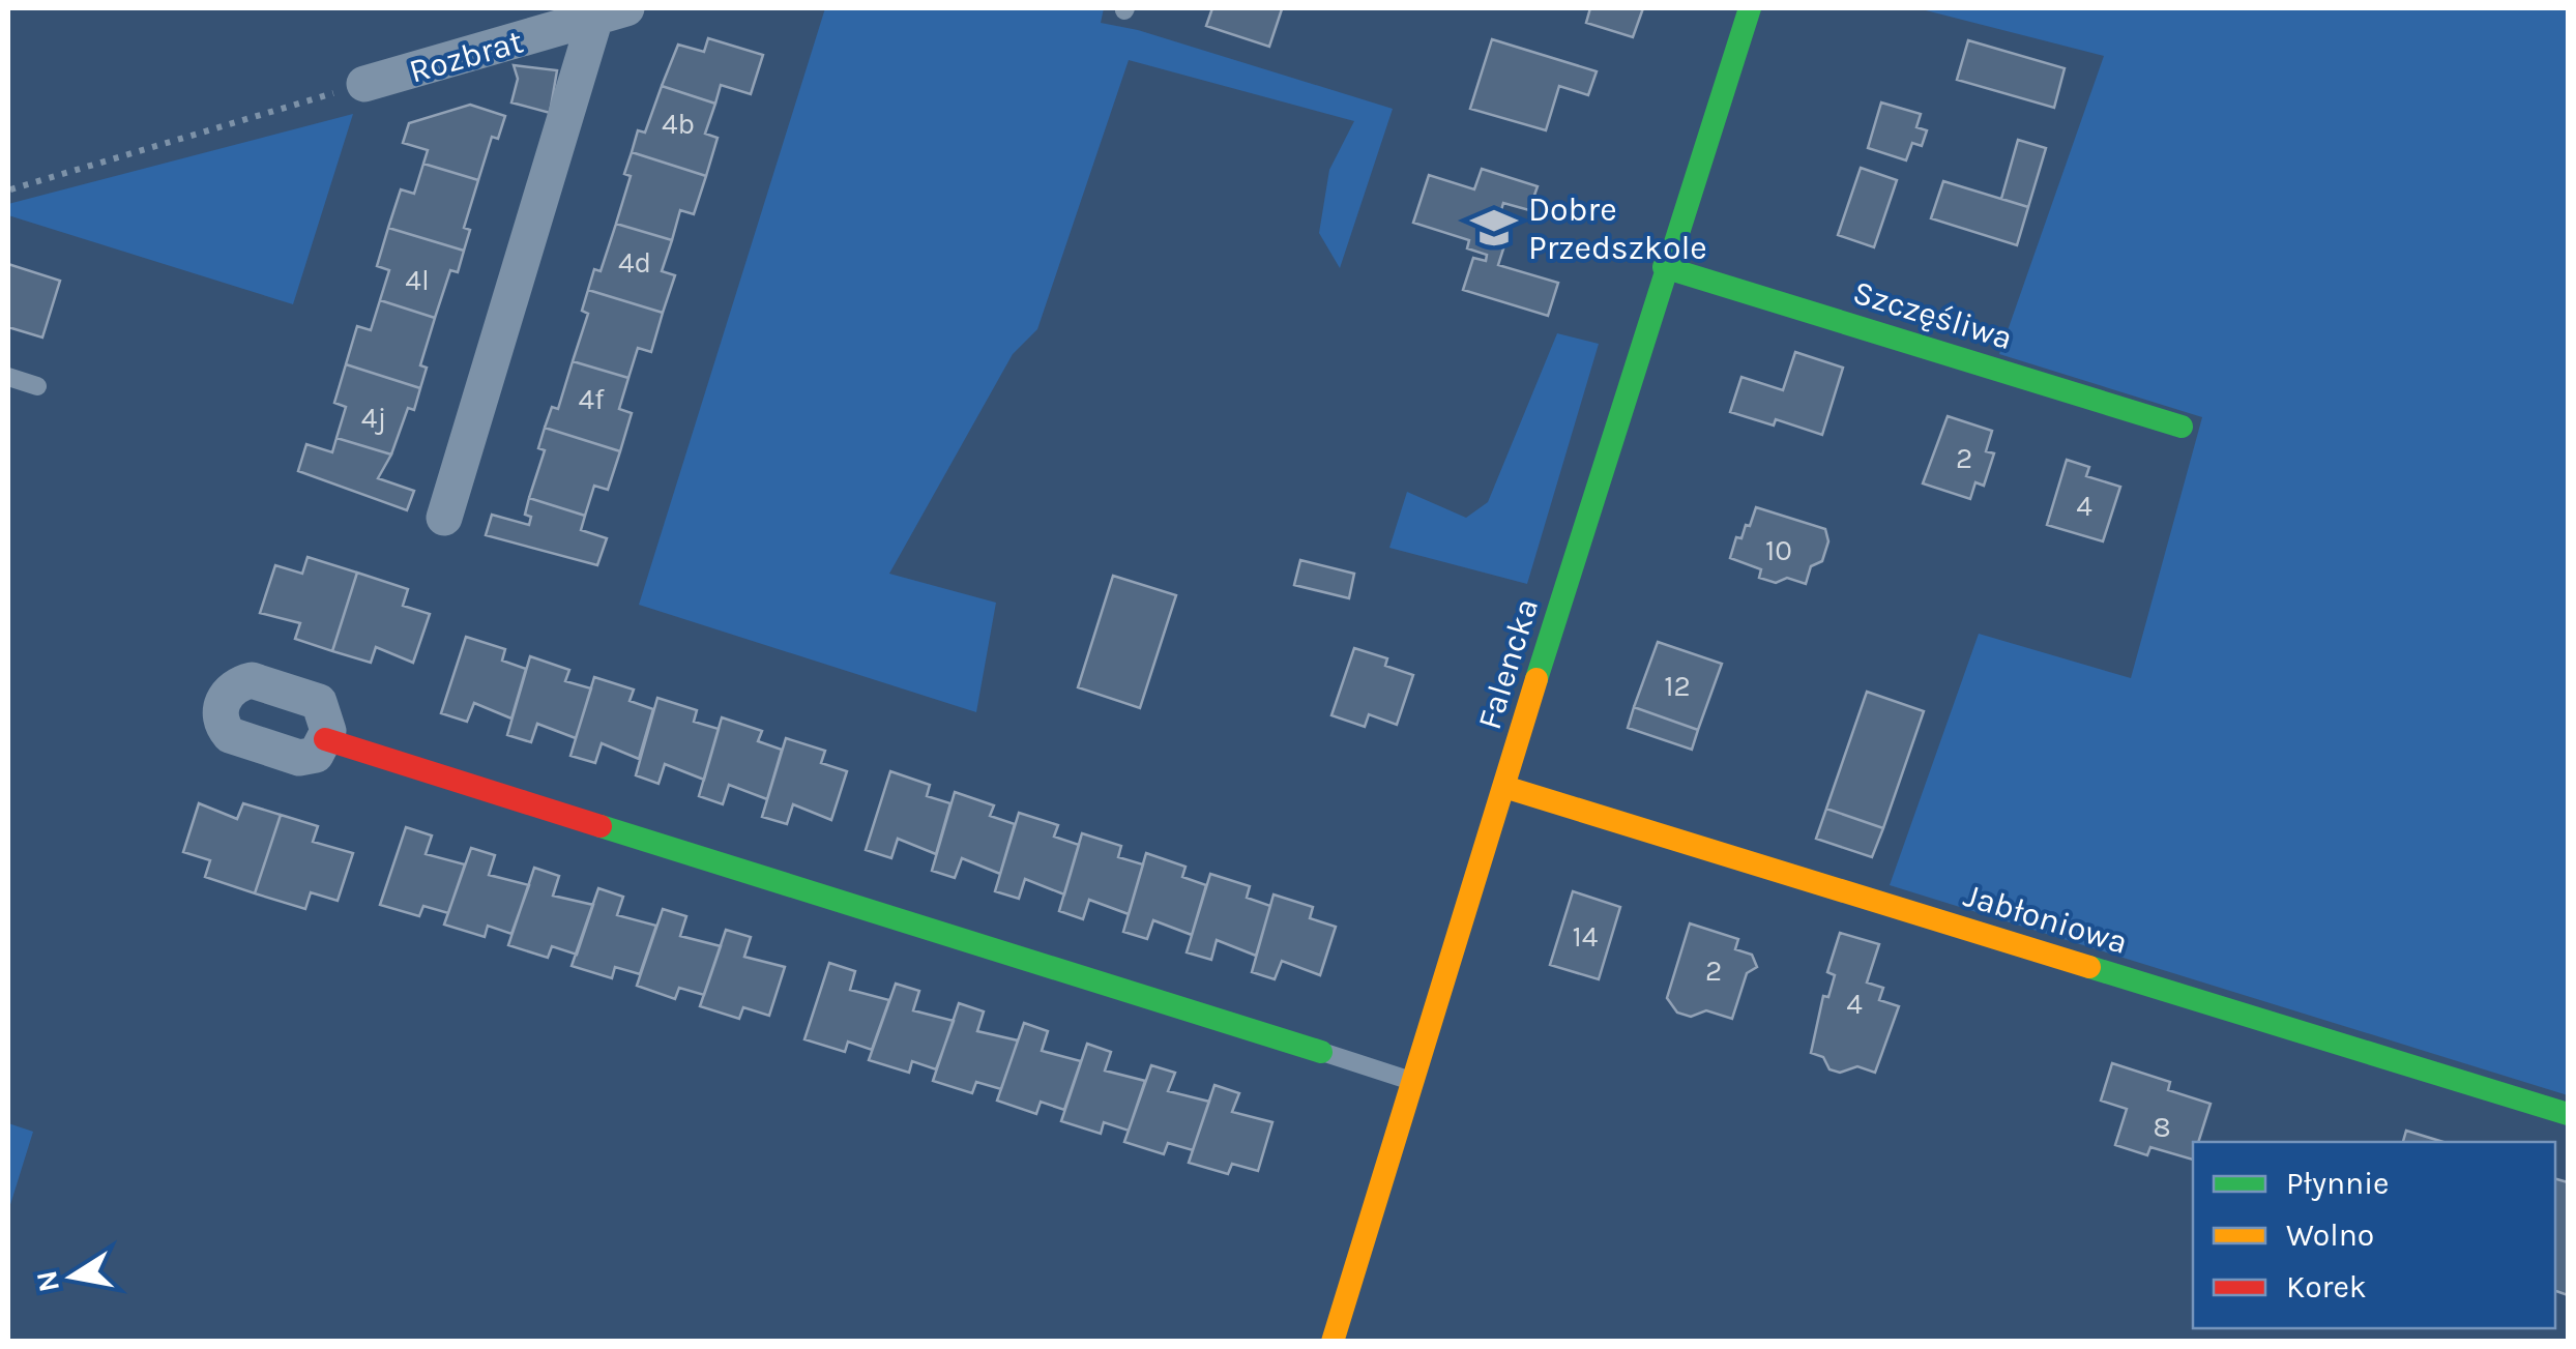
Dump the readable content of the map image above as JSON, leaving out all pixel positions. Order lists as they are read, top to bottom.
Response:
{
  "streets": {
    "street": [
      "Rozbrat",
      "Szczęśliwa",
      "Falencka",
      "Jabłoniowa"
    ]
  },
  "crossings": [
    ["Szczęśliwa", "Falencka"],
    ["Falencka", "Jabłoniowa"]
  ],
  "places": {
    "school or university": ["Dobre Przedszkole"]
  },
  "house_numbers": [
    "4b",
    "4d",
    "4l",
    "4f",
    "4j",
    "2",
    "4",
    "10",
    "12",
    "14",
    "2",
    "4",
    "8"
  ],
  "legend": ["Płynnie", "Wolno", "Korek"],
  "north": "left"
}
